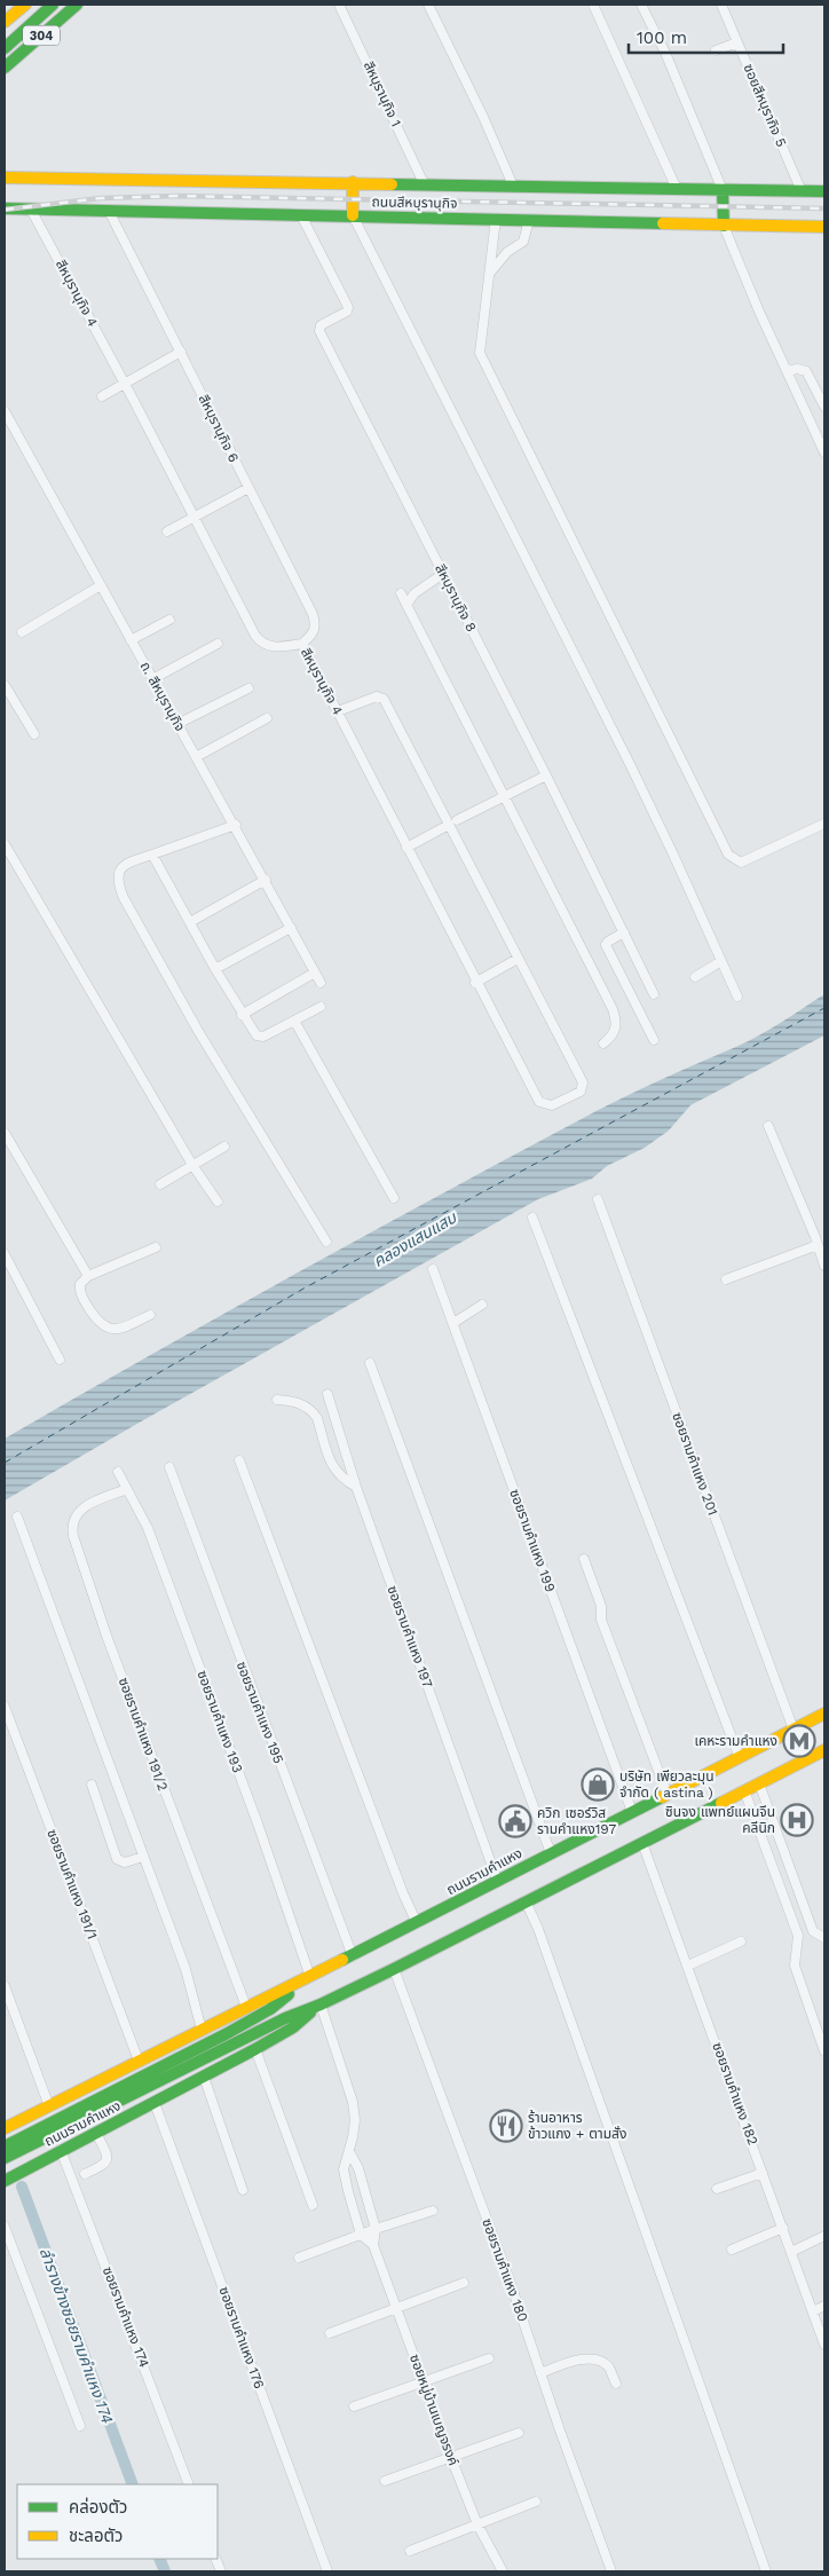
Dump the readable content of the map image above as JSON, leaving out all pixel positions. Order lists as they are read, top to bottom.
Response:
{
  "streets": {
    "main road": ["304", "ถนนสีหบุรานุกิจ", "ถนนรามคำแหง"],
    "street": [
      "สีหบุรานุกิจ 1",
      "ซอยสีหบุรากิจ 5",
      "สีหบุรานุกิจ 4",
      "สีหบุรานุกิจ 6",
      "สีหบุรานุกิจ 8",
      "ถ. สีหบุรานุกิจ",
      "ซอยรามคำแหง 201",
      "ซอยรามคำแหง 199",
      "ซอยรามคำแหง 197",
      "ซอยรามคำแหง 195",
      "ซอยรามคำแหง 193",
      "ซอยรามคำแหง 191/2",
      "ซอยรามคำแหง 191/1",
      "ซอยรามคำแหง 182",
      "ซอยรามคำแหง 180",
      "ซอยรามคำแหง 174",
      "ซอยรามคำแหง 176",
      "ซอยหมู่บ้านเบญจรงค์"
    ]
  },
  "crossings": [
    ["สีหบุรานุกิจ 1", "ถนนสีหบุรานุกิจ"],
    ["ซอยสีหบุรากิจ 5", "ถนนสีหบุรานุกิจ"],
    ["ถนนสีหบุรานุกิจ", "สีหบุรานุกิจ 4"],
    ["ถนนสีหบุรานุกิจ", "สีหบุรานุกิจ 6"],
    ["ถนนสีหบุรานุกิจ", "สีหบุรานุกิจ 8"],
    ["สีหบุรานุกิจ 4", "สีหบุรานุกิจ 6"],
    ["ซอยรามคำแหง 201", "ถนนรามคำแหง"],
    ["ซอยรามคำแหง 199", "ถนนรามคำแหง"],
    ["ซอยรามคำแหง 197", "ถนนรามคำแหง"],
    ["ซอยรามคำแหง 195", "ถนนรามคำแหง"],
    ["ซอยรามคำแหง 193", "ซอยรามคำแหง 191/2"],
    ["ซอยรามคำแหง 193", "ถนนรามคำแหง"],
    ["ซอยรามคำแหง 191/2", "ถนนรามคำแหง"],
    ["ถนนรามคำแหง", "ซอยรามคำแหง 191/1"],
    ["ถนนรามคำแหง", "ซอยรามคำแหง 182"],
    ["ถนนรามคำแหง", "ซอยรามคำแหง 180"],
    ["ถนนรามคำแหง", "ซอยรามคำแหง 174"],
    ["ถนนรามคำแหง", "ซอยรามคำแหง 176"]
  ],
  "water": ["คลองแสนแสบ", "ลำรางข้างซอยรามคำแหง 174"],
  "places": {
    "metro station": ["เคหะรามคำแหง"],
    "shop": ["บริษัท เพียวละมุน จำกัด ( astina )"],
    "hospital": ["ซินจง แพทย์แผนจีน คลีนิก"],
    "public building": ["ควิก เซอร์วิส รามคำแหง197"],
    "restaurant": ["ร้านอาหาร ข้าวแกง + ตามสั่ง"]
  },
  "legend": ["คล่องตัว", "ชะลอตัว"],
  "scale_bar": "100 m"
}
